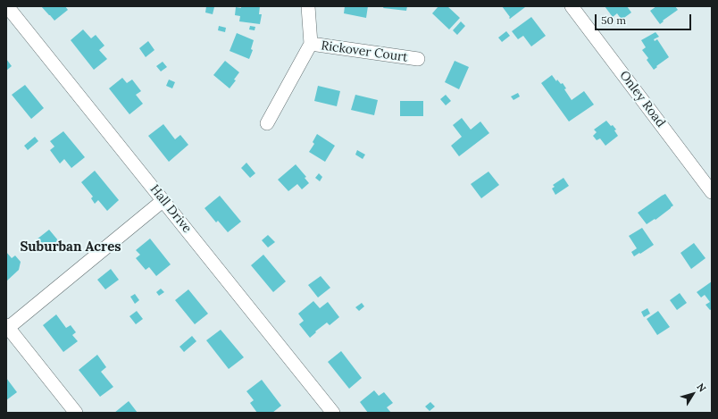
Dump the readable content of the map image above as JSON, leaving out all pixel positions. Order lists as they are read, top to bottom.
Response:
{
  "streets": {
    "street": ["Rickover Court", "Onley Road", "Hall Drive"]
  },
  "districts": ["Suburban Acres"],
  "scale_bar": "50 m",
  "north": "top right"
}
